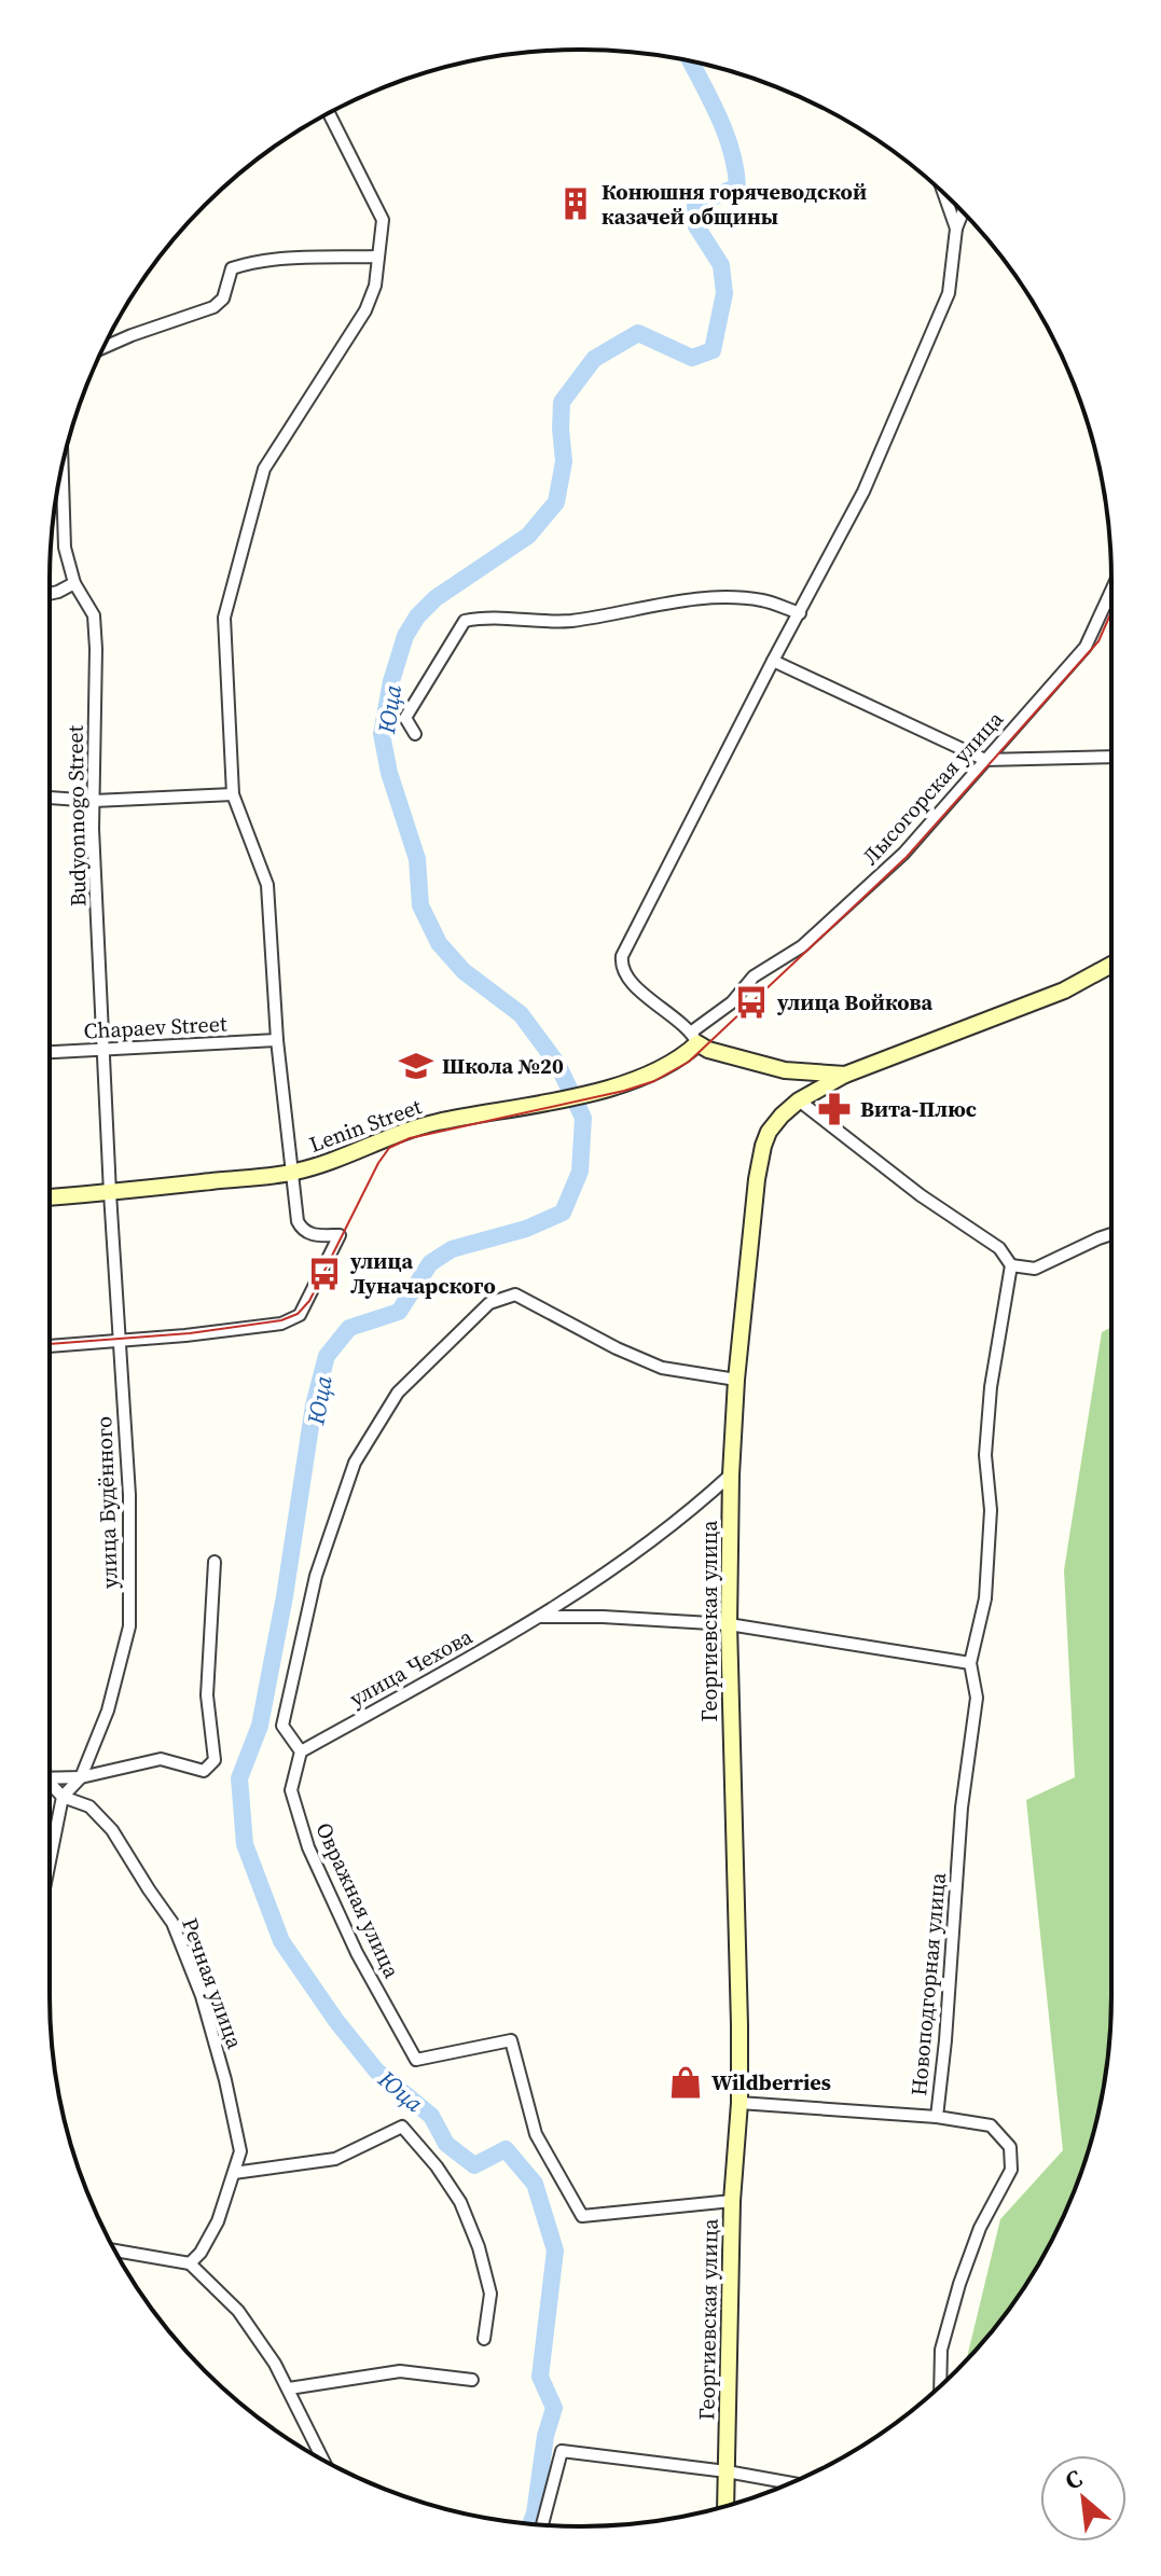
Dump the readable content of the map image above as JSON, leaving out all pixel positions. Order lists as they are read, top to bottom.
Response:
{
  "streets": {
    "main road": ["Lenin Street", "Георгиевская улица"],
    "street": [
      "Лысогорская улица",
      "Budyonnogo Street",
      "Chapaev Street",
      "улица Будённого",
      "улица Чехова",
      "Овражная улица",
      "Речная улица",
      "Новоподгорная улица"
    ]
  },
  "crossings": [
    ["Лысогорская улица", "Lenin Street"],
    ["Budyonnogo Street", "Chapaev Street"],
    ["Budyonnogo Street", "Lenin Street"],
    ["Budyonnogo Street", "улица Будённого"],
    ["Lenin Street", "улица Будённого"],
    ["улица Будённого", "Речная улица"],
    ["Георгиевская улица", "улица Чехова"],
    ["Георгиевская улица", "Овражная улица"],
    ["улица Чехова", "Овражная улица"]
  ],
  "water": ["Юца"],
  "places": {
    "building": ["Конюшня горячеводской казачей общины"],
    "bus stop": ["улица Войкова", "улица Луначарского"],
    "school or university": ["Школа №20"],
    "pharmacy": ["Вита-Плюс"],
    "shop": ["Wildberries"]
  },
  "north": "top left"
}
